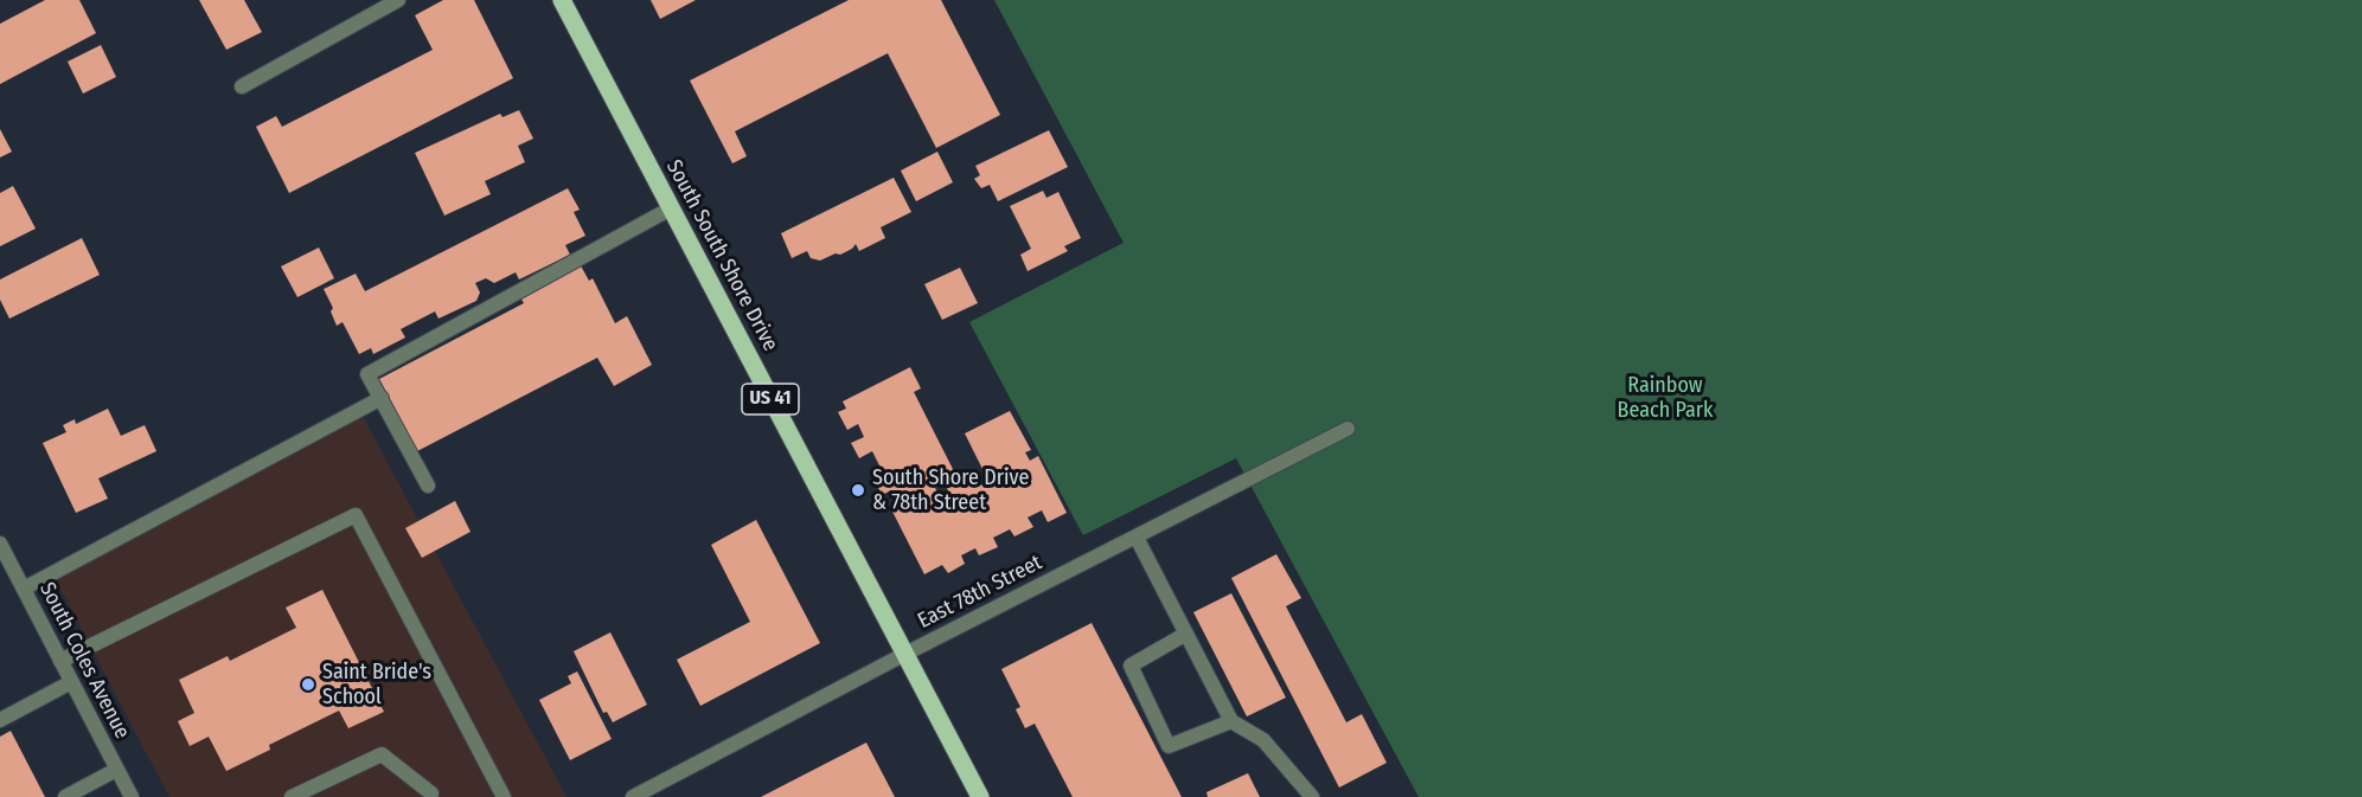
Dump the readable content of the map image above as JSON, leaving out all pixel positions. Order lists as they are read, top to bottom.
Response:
{
  "streets": {
    "main road": ["South South Shore Drive", "US 41"],
    "street": ["East 78th Street", "South Coles Avenue"]
  },
  "crossings": [
    ["South South Shore Drive", "East 78th Street"]
  ],
  "parks": ["Rainbow Beach Park"],
  "places": ["South Shore Drive & 78th Street", "Saint Bride's School"]
}
